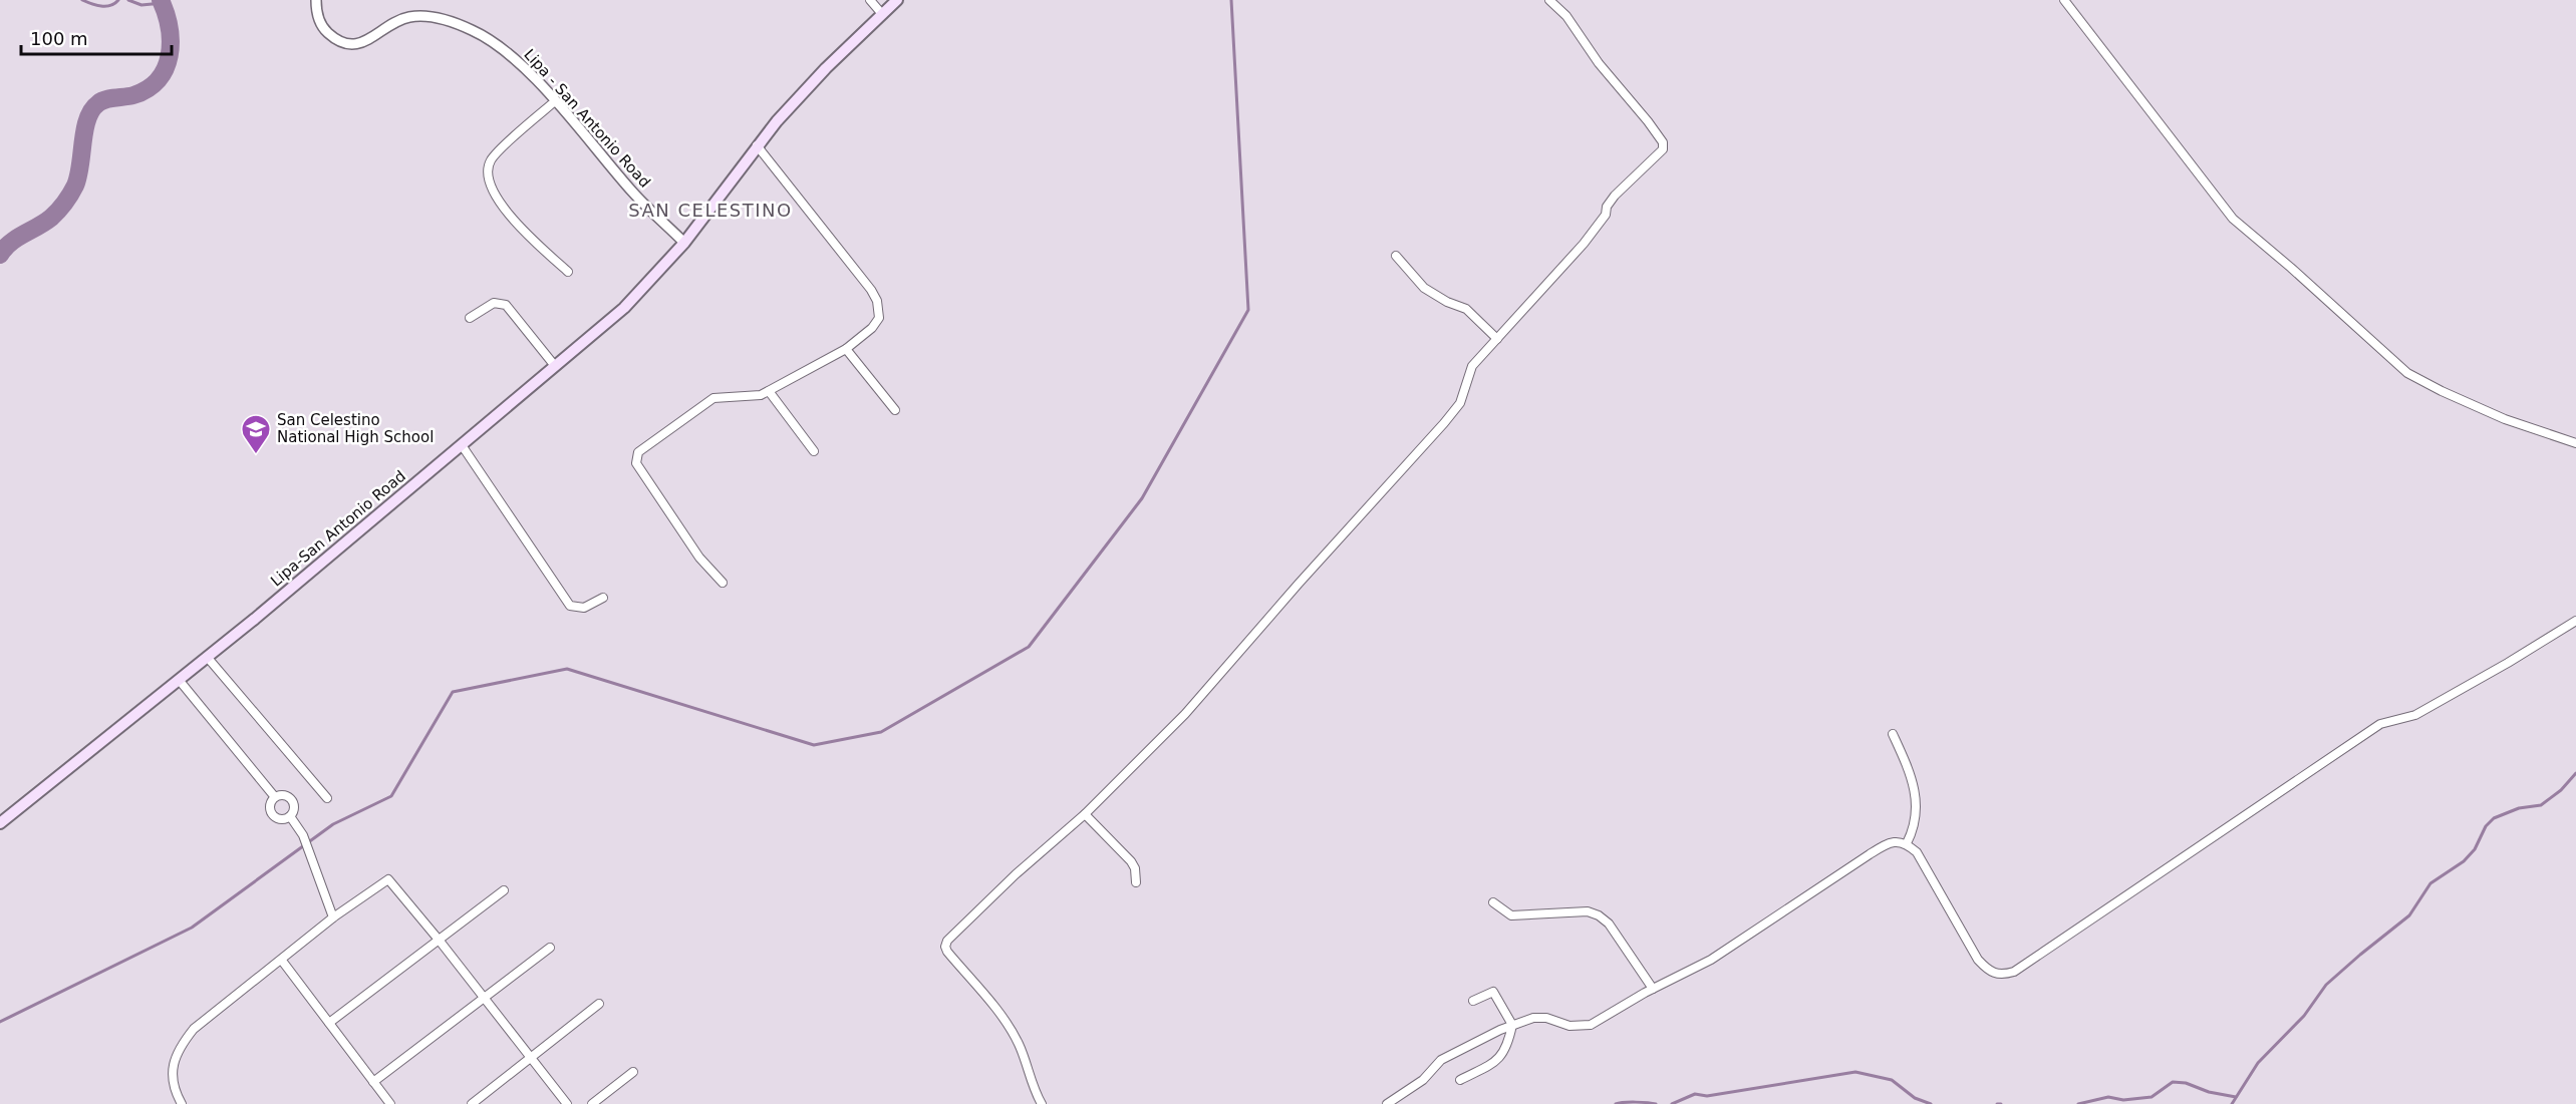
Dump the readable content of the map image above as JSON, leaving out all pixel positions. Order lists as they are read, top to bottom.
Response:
{
  "streets": {
    "main road": ["Lipa-San Antonio Road"],
    "street": ["Lipa - San Antonio Road"]
  },
  "crossings": [
    ["Lipa - San Antonio Road", "Lipa-San Antonio Road"]
  ],
  "districts": ["SAN CELESTINO"],
  "places": {
    "school or university": ["San Celestino National High School"]
  },
  "scale_bar": "100 m"
}
